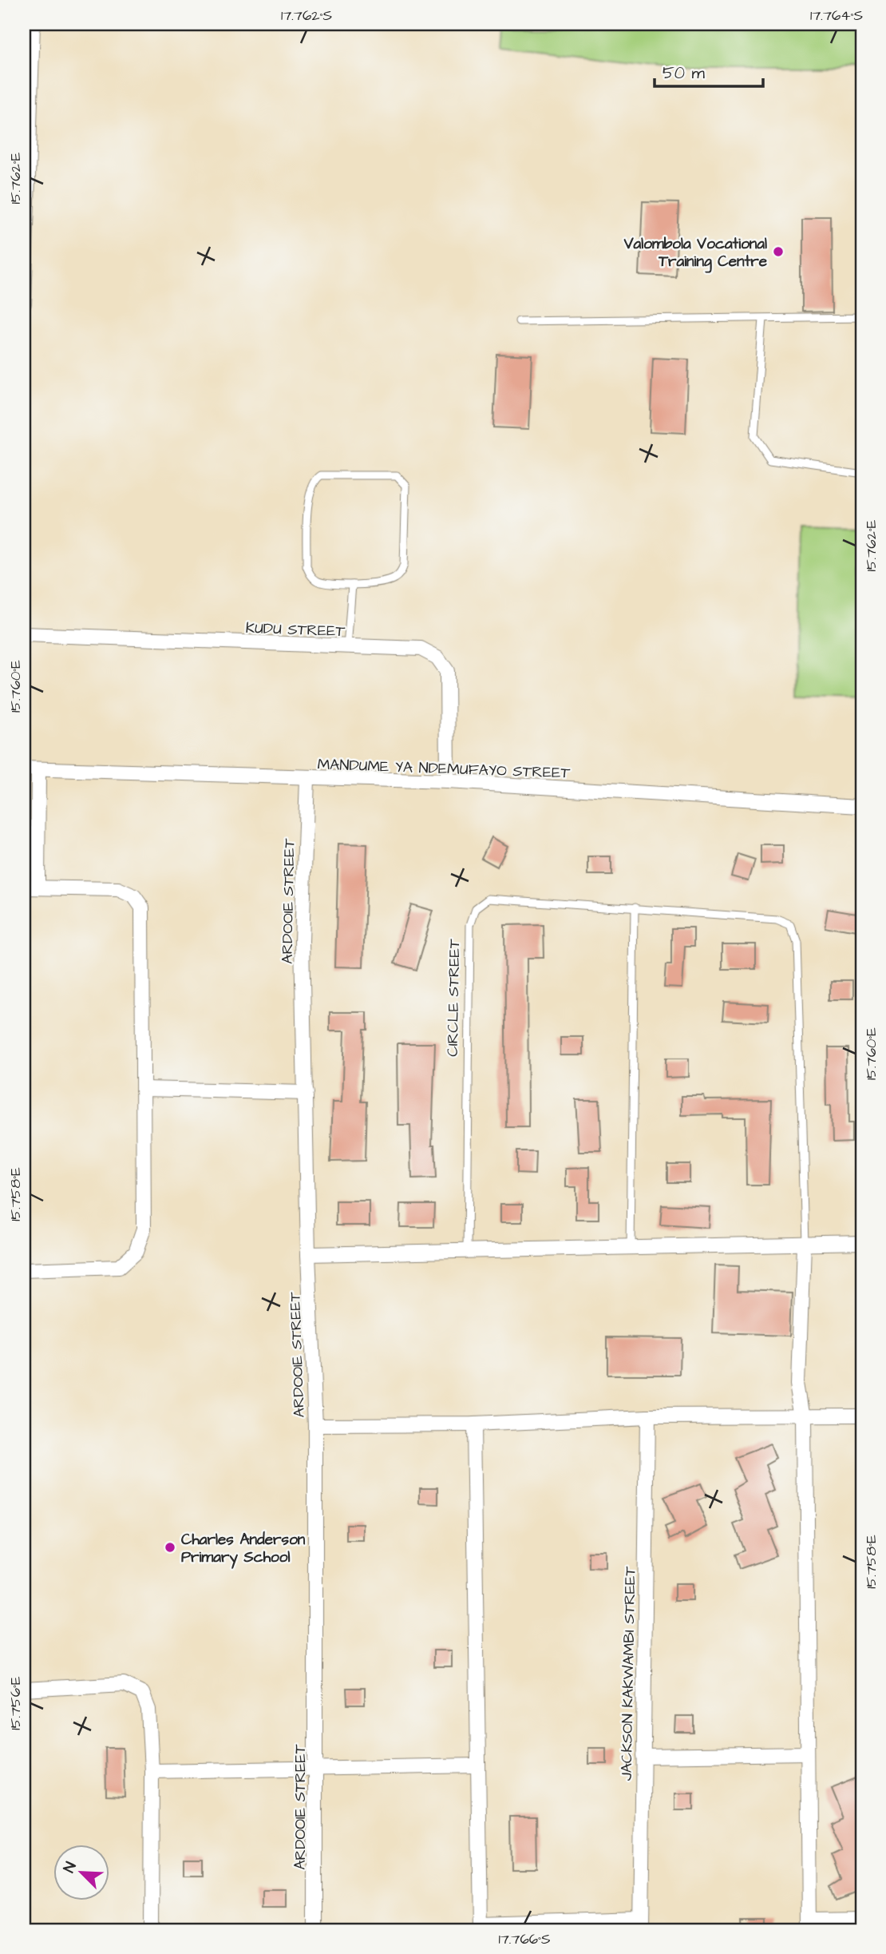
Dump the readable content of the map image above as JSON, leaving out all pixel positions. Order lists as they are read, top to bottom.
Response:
{
  "streets": {
    "street": [
      "KUDU STREET",
      "MANDUME YA NDEMUFAYO STREET",
      "ARDOOIE STREET",
      "JACKSON KAKWAMBI STREET"
    ],
    "lane": ["CIRCLE STREET"]
  },
  "crossings": [
    ["KUDU STREET", "MANDUME YA NDEMUFAYO STREET"],
    ["MANDUME YA NDEMUFAYO STREET", "ARDOOIE STREET"]
  ],
  "places": ["Valombola Vocational Training Centre", "Charles Anderson Primary School"],
  "scale_bar": "50 m",
  "north": "top left",
  "coordinates": [
    "17.762°S",
    "17.764°S",
    "15.762°E",
    "15.760°E",
    "15.758°E",
    "15.756°E",
    "17.766°S"
  ]
}
